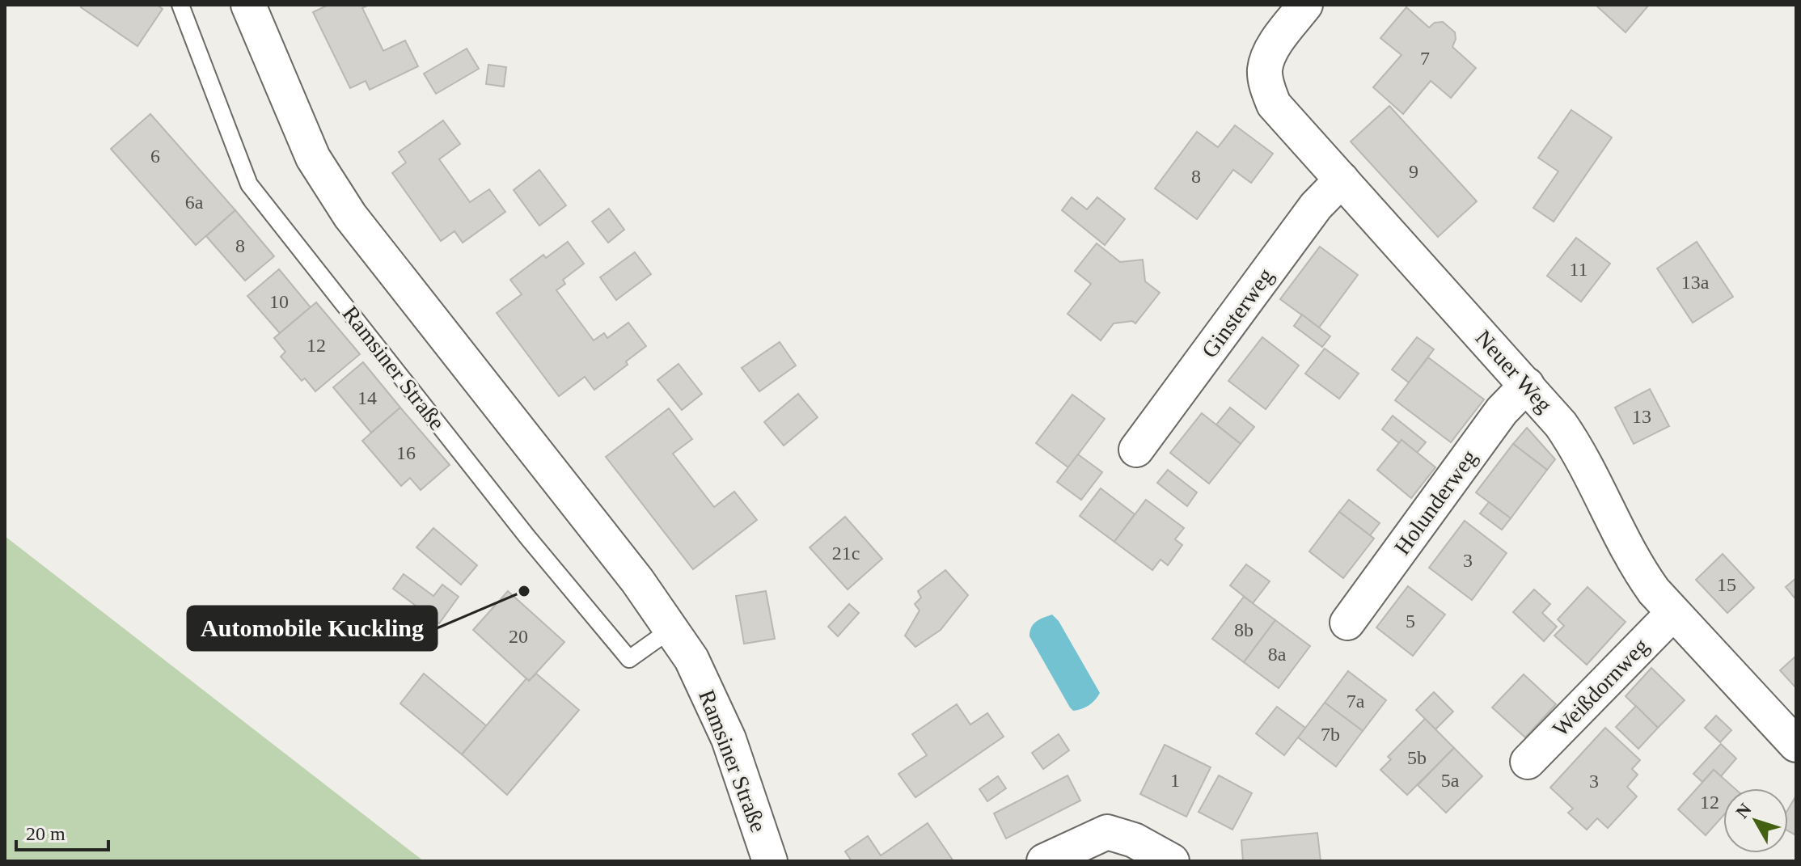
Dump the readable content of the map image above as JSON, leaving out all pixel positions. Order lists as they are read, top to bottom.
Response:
{
  "streets": {
    "street": [
      "Ginsterweg",
      "Ramsiner Straße",
      "Neuer Weg",
      "Holunderweg",
      "Weißdornweg"
    ]
  },
  "crossings": [
    ["Ginsterweg", "Neuer Weg"],
    ["Neuer Weg", "Holunderweg"],
    ["Neuer Weg", "Weißdornweg"]
  ],
  "places": ["Automobile Kuckling"],
  "house_numbers": [
    "7",
    "6",
    "9",
    "8",
    "6a",
    "8",
    "11",
    "13a",
    "10",
    "12",
    "14",
    "13",
    "16",
    "21c",
    "3",
    "15",
    "5",
    "8b",
    "20",
    "8a",
    "7a",
    "7b",
    "5b",
    "1",
    "5a",
    "3",
    "12"
  ],
  "scale_bar": "20 m",
  "north": "top left"
}
